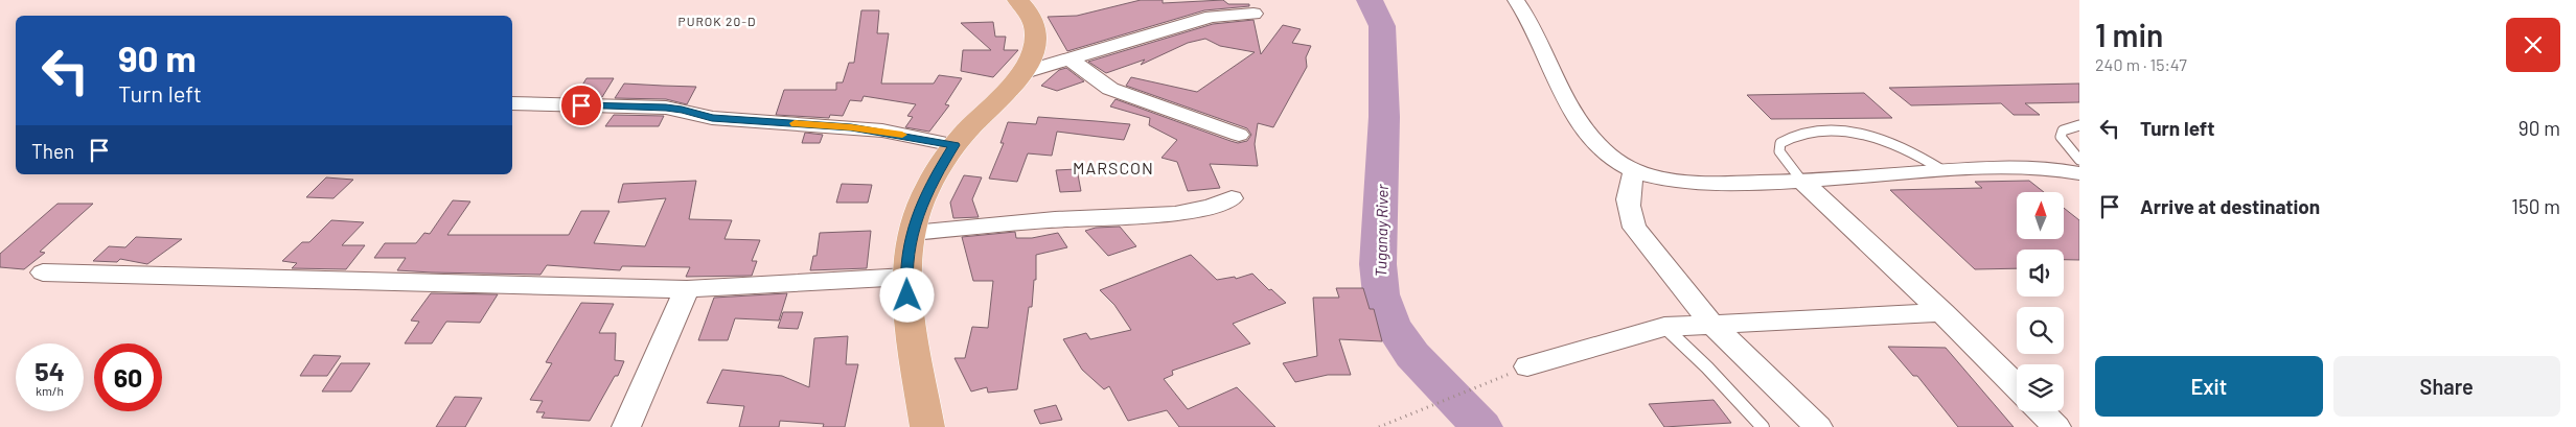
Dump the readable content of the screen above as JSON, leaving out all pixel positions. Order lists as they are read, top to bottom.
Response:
{
  "districts": ["PUROK 20-D", "MARSCON"],
  "water": ["Tuganay River"],
  "north": "top",
  "page": {
    "heading": ["1 min", "240 m · 15:47"],
    "turn": ["90 m", "Turn left"],
    "list": [
      {
        "name": "Turn left",
        "value": "90 m"
      },
      {
        "name": "Arrive at destination",
        "value": "150 m"
      }
    ],
    "then": "Then",
    "speed": "54 km/h",
    "limit": "60",
    "buttons": ["Exit", "Share"]
  }
}
